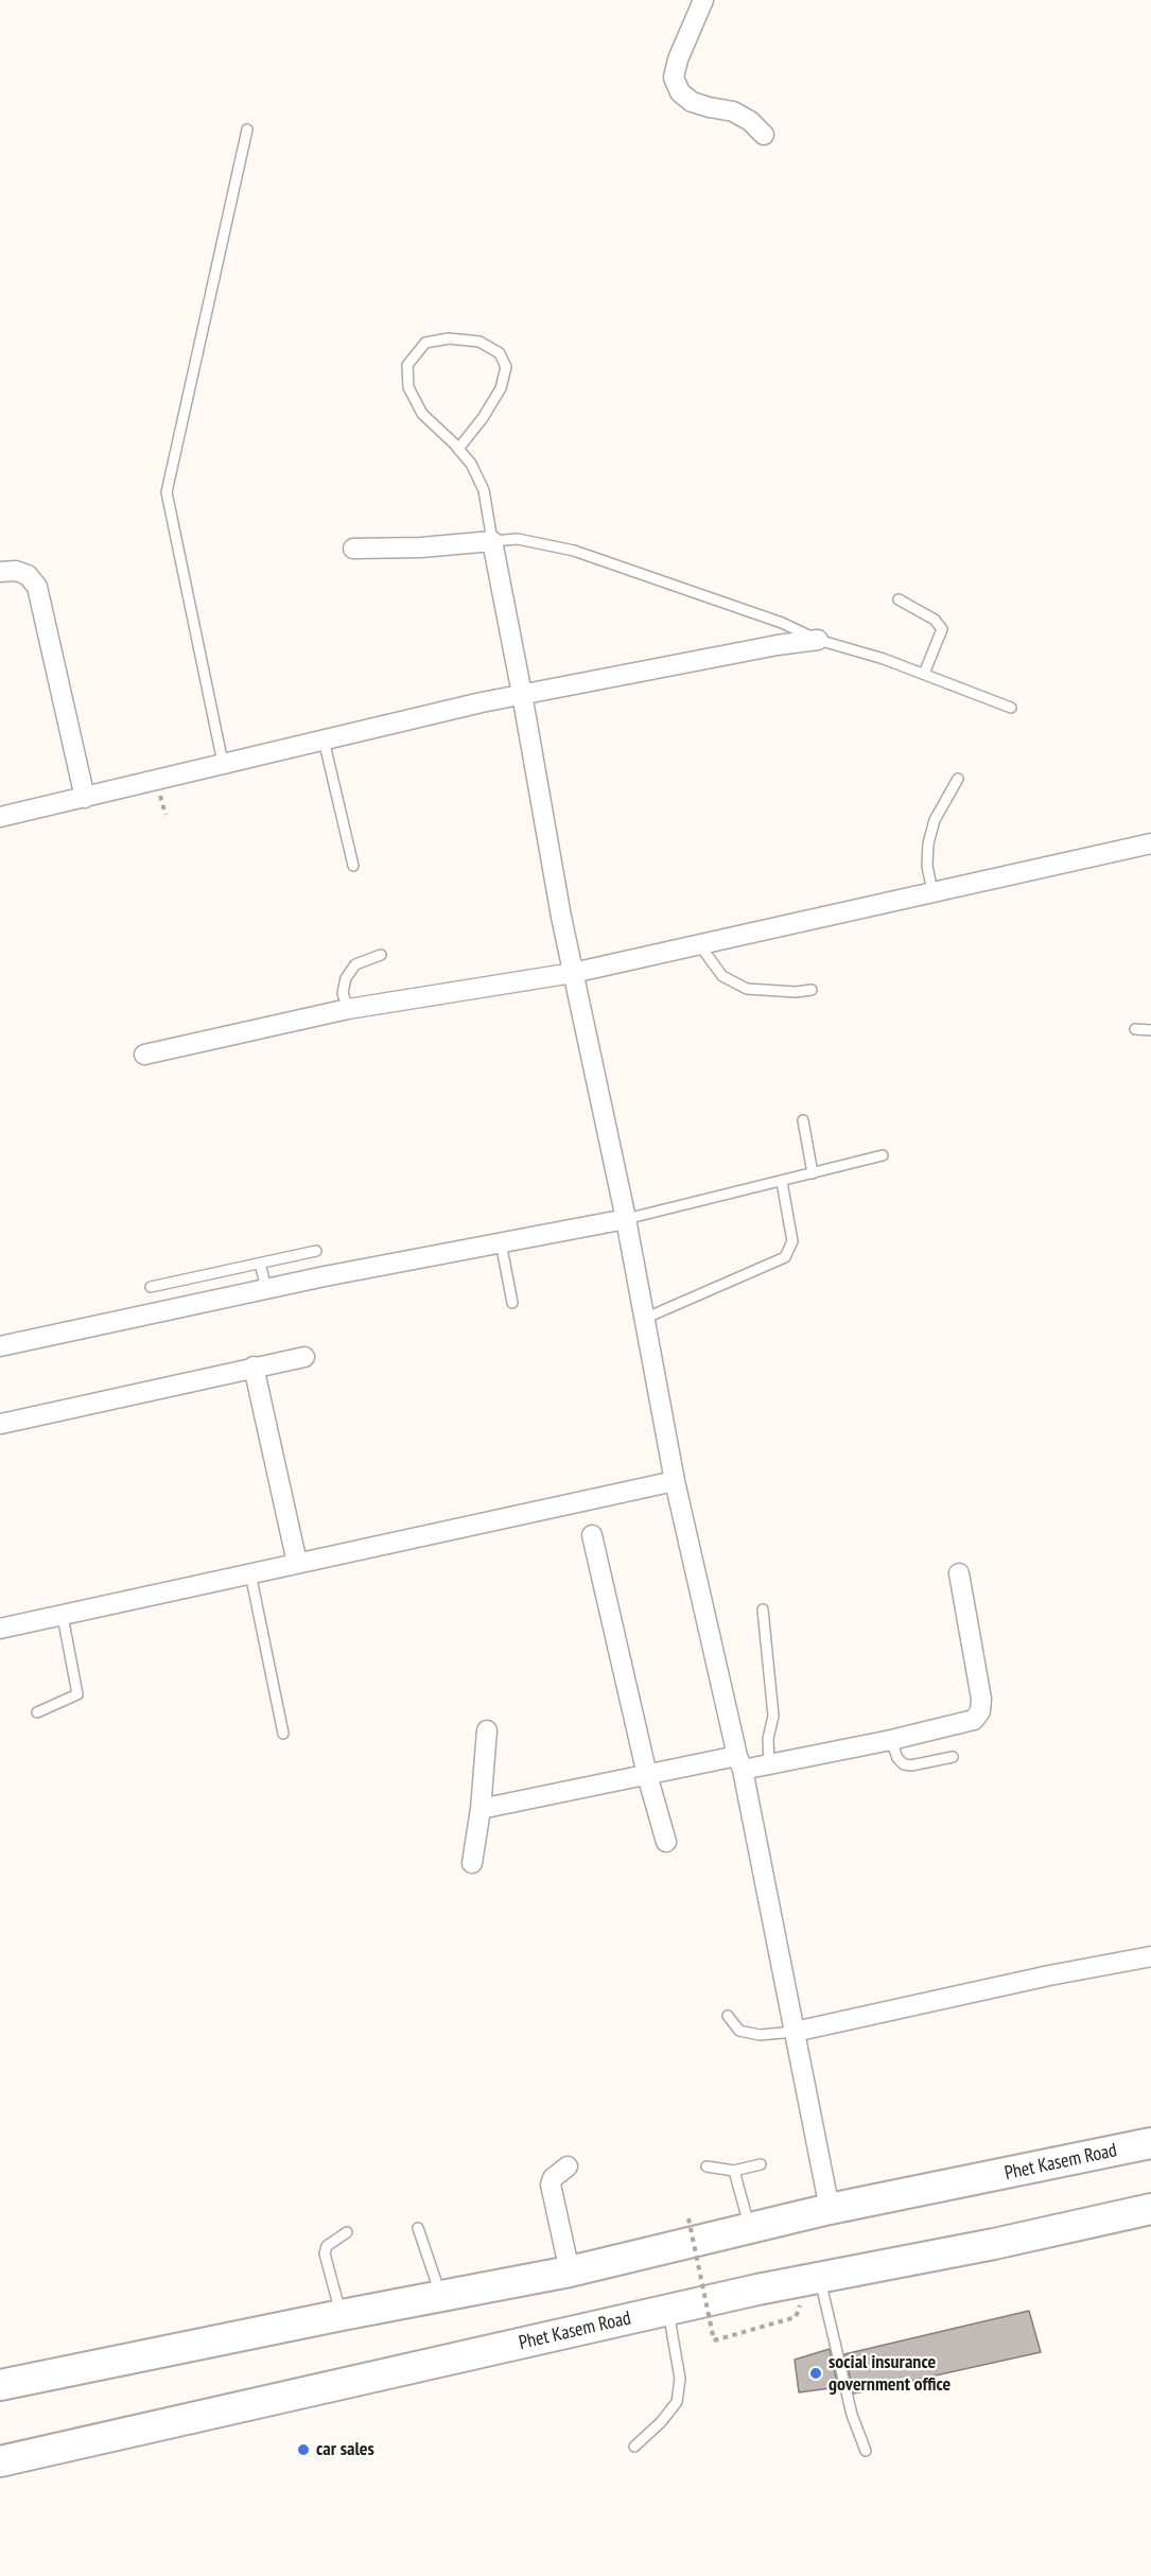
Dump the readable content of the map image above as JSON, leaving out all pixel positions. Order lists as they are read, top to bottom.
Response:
{
  "streets": {
    "main road": ["Phet Kasem Road"]
  },
  "places": ["social insurance government office", "car sales"]
}
